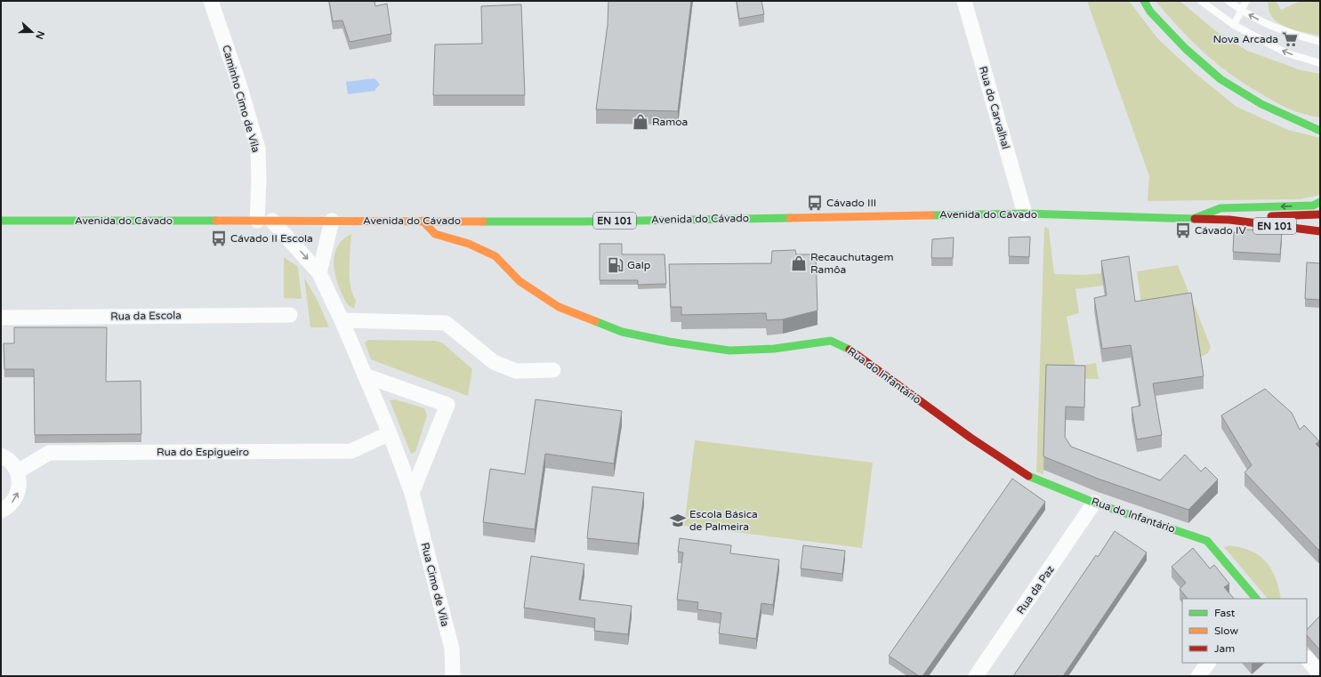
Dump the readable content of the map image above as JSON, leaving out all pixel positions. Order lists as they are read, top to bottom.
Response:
{
  "streets": {
    "main road": ["Avenida do Cávado", "EN 101", "Rua do Infantário"],
    "street": [
      "Caminho Cimo de Vila",
      "Rua do Carvalhal",
      "Rua da Escola",
      "Rua do Espigueiro",
      "Rua Cimo de Vila",
      "Rua da Paz"
    ]
  },
  "crossings": [
    ["Caminho Cimo de Vila", "Avenida do Cávado"],
    ["Caminho Cimo de Vila", "Rua Cimo de Vila"],
    ["Rua do Carvalhal", "Avenida do Cávado"],
    ["Avenida do Cávado", "Rua do Infantário"],
    ["Avenida do Cávado", "Rua Cimo de Vila"],
    ["Rua do Infantário", "Rua da Paz"],
    ["Rua do Espigueiro", "Rua Cimo de Vila"]
  ],
  "places": {
    "supermarket": ["Nova Arcada"],
    "shop": ["Ramoa", "Recauchutagem Ramôa"],
    "bus stop": ["Cávado III", "Cávado IV", "Cávado II Escola"],
    "fuel station": ["Galp"],
    "school or university": ["Escola Básica de Palmeira"]
  },
  "legend": ["Fast", "Slow", "Jam"],
  "north": "right"
}
